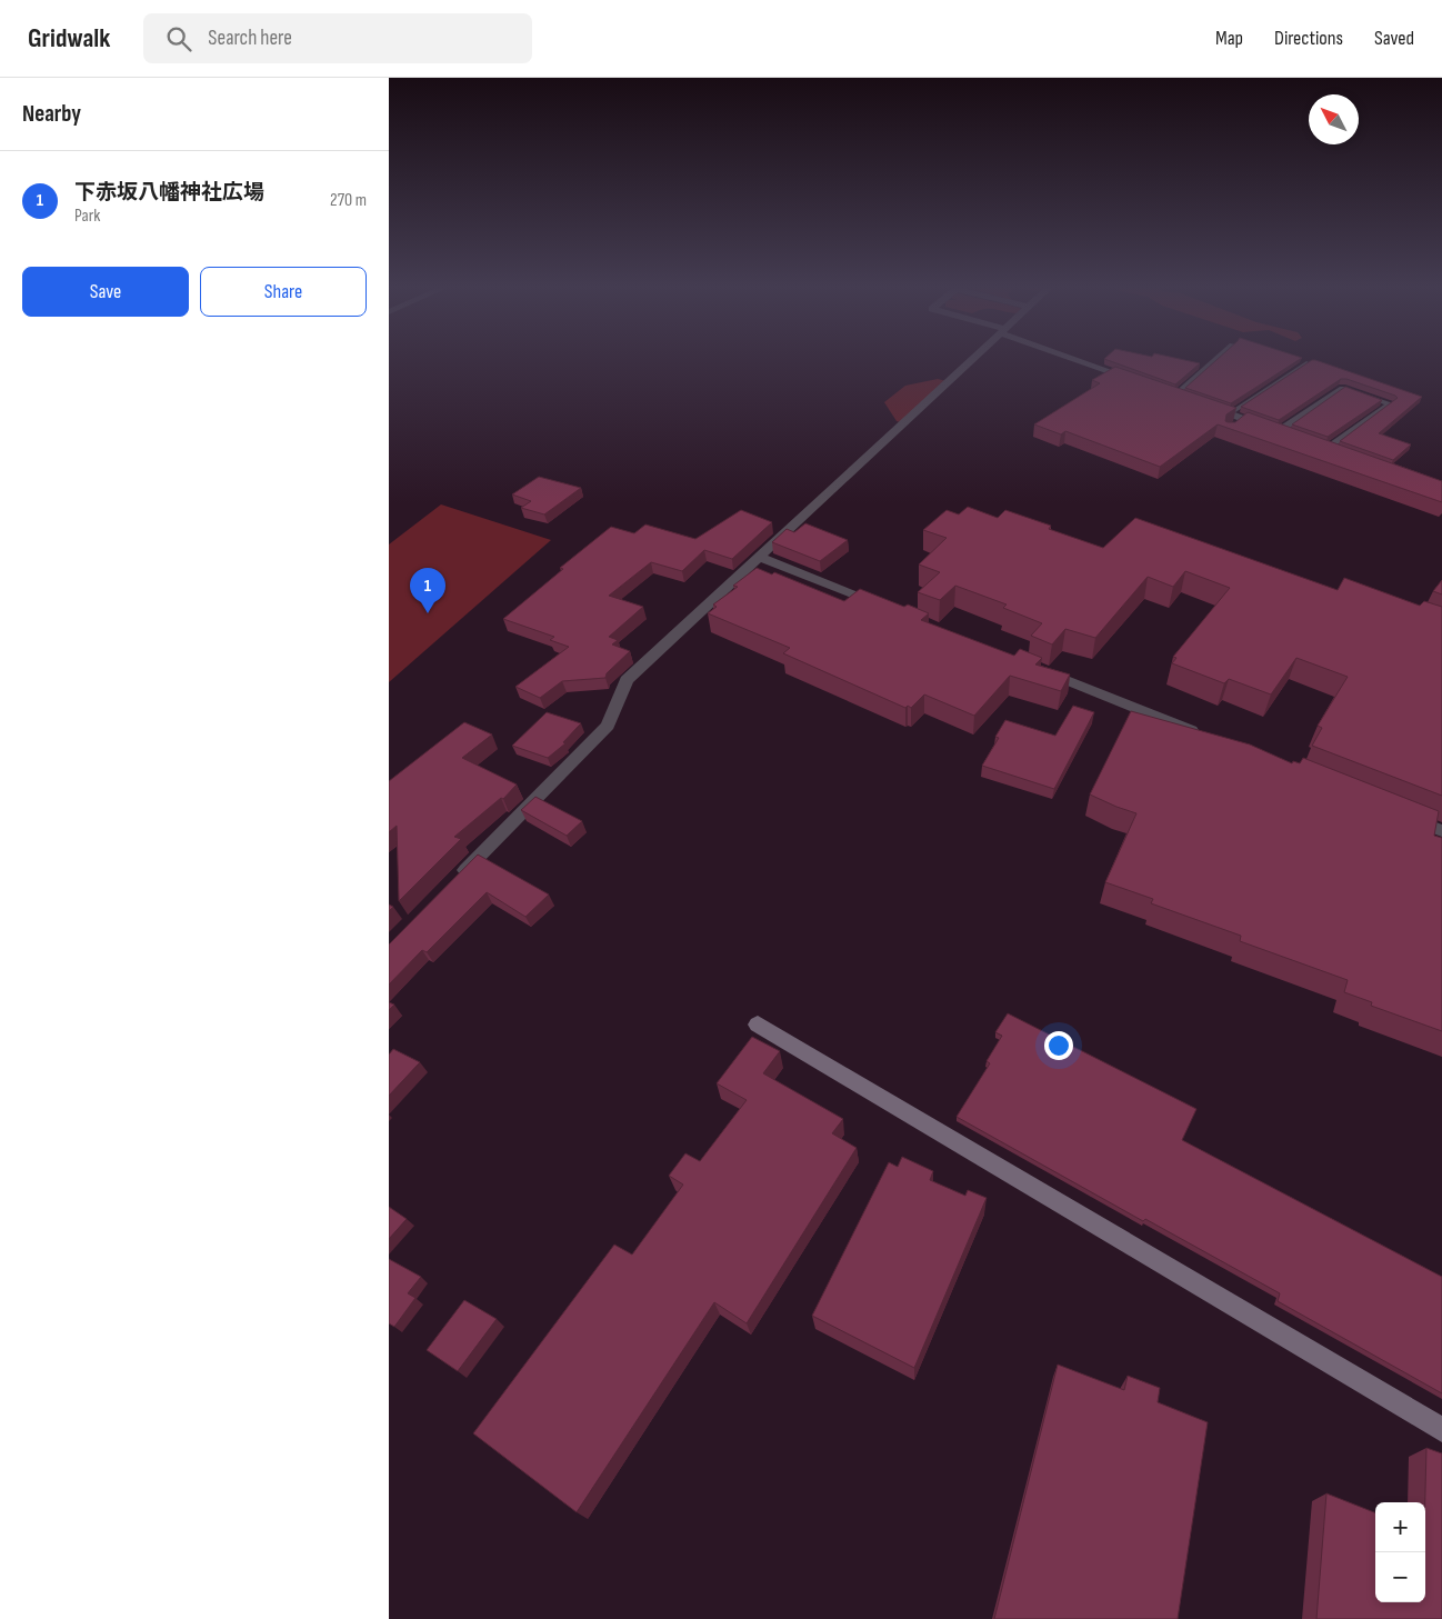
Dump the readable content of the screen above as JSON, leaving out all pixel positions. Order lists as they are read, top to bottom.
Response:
{
  "north": "top left",
  "page": {
    "header": "Gridwalk",
    "search": "Search here",
    "nav": ["Map", "Directions", "Saved"],
    "heading": "Nearby",
    "list": [
      {
        "mark": "1",
        "name": "下赤坂八幡神社広場",
        "note": "Park",
        "value": "270 m"
      }
    ],
    "buttons": ["Save", "Share"],
    "pins": "1",
    "map_buttons": ["+", "−"]
  }
}
